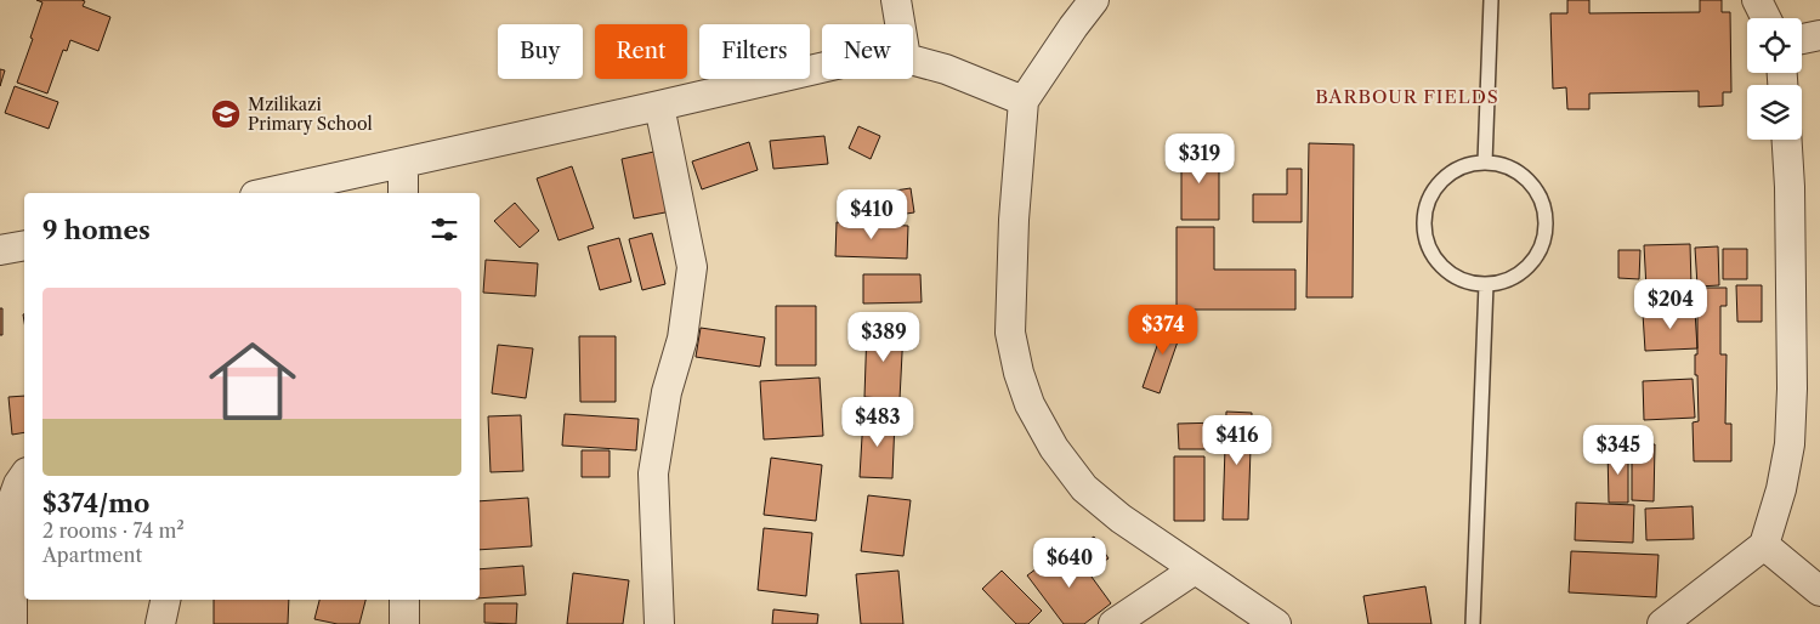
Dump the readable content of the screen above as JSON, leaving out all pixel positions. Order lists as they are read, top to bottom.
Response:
{
  "districts": ["BARBOUR FIELDS"],
  "places": {
    "school or university": ["Mzilikazi Primary School"]
  },
  "page": {
    "chip": [
      "Buy",
      "Rent",
      "Filters",
      "New"
    ],
    "price": [
      "$319",
      "$410",
      "$204",
      "$374",
      "$389",
      "$483",
      "$416",
      "$345",
      "$640"
    ],
    "heading": "9 homes",
    "list": [
      {
        "name": "$374/mo",
        "note": "2 rooms · 74 m² · Apartment"
      }
    ]
  }
}
